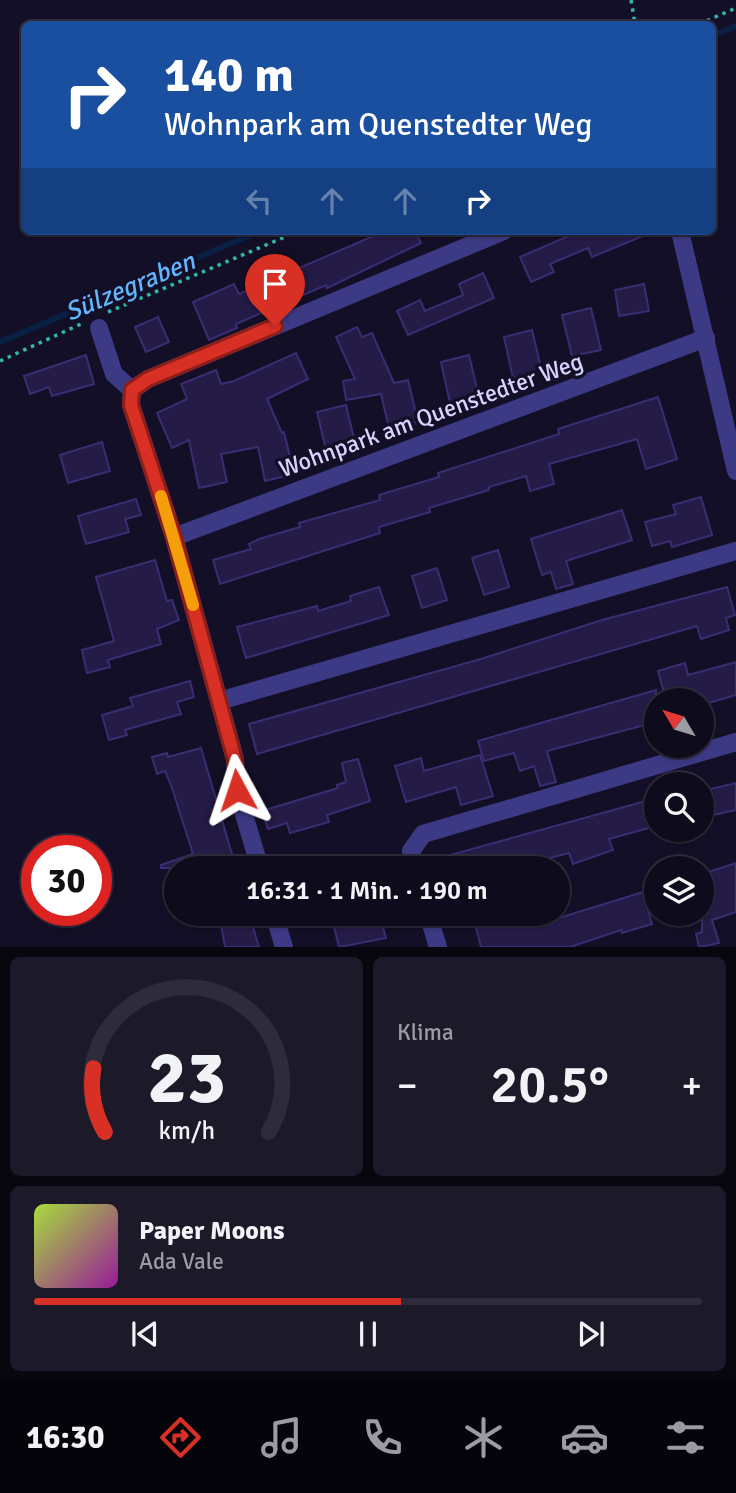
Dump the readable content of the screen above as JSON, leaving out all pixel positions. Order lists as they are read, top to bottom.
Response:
{
  "streets": {
    "street": ["Wohnpark am Quenstedter Weg"]
  },
  "water": ["Sülzegraben"],
  "north": "top left",
  "page": {
    "turn": ["140 m", "Wohnpark am Quenstedter Weg"],
    "limit": "30",
    "trip": "16:31 · 1 Min. · 190 m",
    "tile": "Klima",
    "heat": ["−", "20.5°", "+"],
    "song": ["Paper Moons", "Ada Vale"],
    "tabs": "16:30",
    "gauge": ["23", "km/h"]
  }
}
